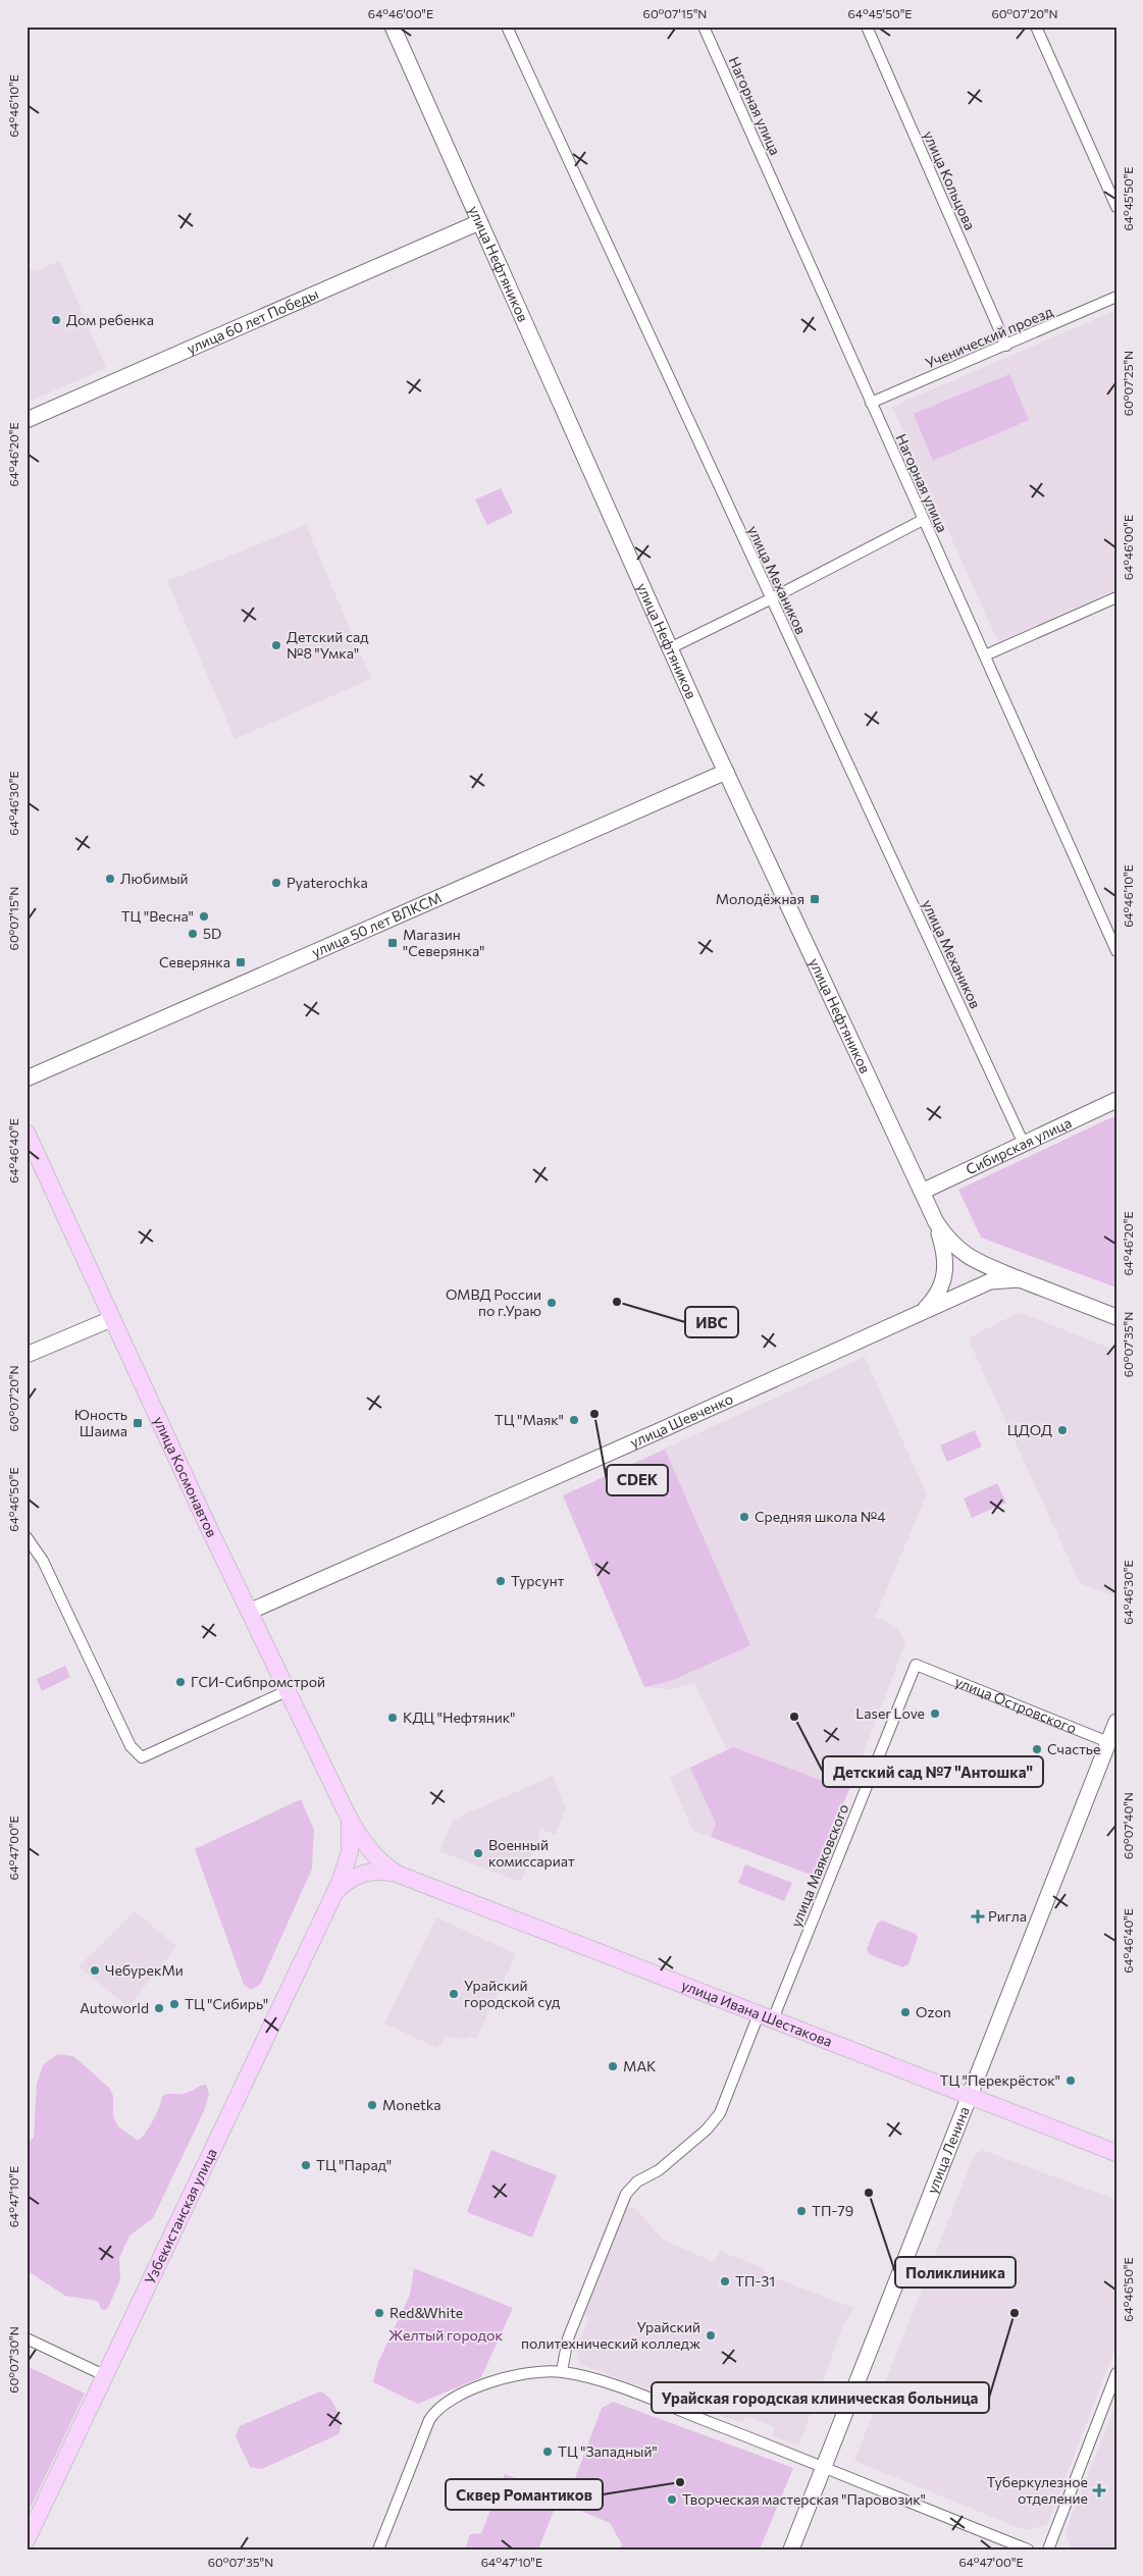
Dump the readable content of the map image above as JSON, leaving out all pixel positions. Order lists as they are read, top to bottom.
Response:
{
  "streets": {
    "main road": [
      "улица Нефтяников",
      "улица 60 лет Победы",
      "улица 50 лет ВЛКСМ",
      "Сибирская улица",
      "улица Шевченко",
      "улица Космонавтов",
      "улица Ивана Шестакова",
      "улица Ленина",
      "Узбекистанская улица"
    ],
    "street": [
      "Нагорная улица",
      "улица Кольцова",
      "Ученический проезд",
      "улица Механиков",
      "улица Островского",
      "улица Маяковского"
    ]
  },
  "crossings": [
    ["Нагорная улица", "Ученический проезд"],
    ["улица Кольцова", "Ученический проезд"],
    ["улица Нефтяников", "улица 60 лет Победы"],
    ["улица Нефтяников", "улица 50 лет ВЛКСМ"],
    ["улица Нефтяников", "Сибирская улица"],
    ["улица Нефтяников", "улица Шевченко"],
    ["улица Механиков", "Сибирская улица"],
    ["улица Шевченко", "улица Космонавтов"],
    ["улица Космонавтов", "улица Ивана Шестакова"],
    ["улица Космонавтов", "Узбекистанская улица"],
    ["улица Островского", "улица Маяковского"],
    ["улица Островского", "улица Ленина"],
    ["улица Маяковского", "улица Ивана Шестакова"],
    ["улица Ивана Шестакова", "улица Ленина"]
  ],
  "parks": ["Желтый городок"],
  "places": {
    "other": [
      "Дом ребенка",
      "Детский сад №8 \"Умка\"",
      "Любимый",
      "Pyaterochka",
      "ТЦ \"Весна\"",
      "5D",
      "ИВС",
      "ОМВД России по г.Ураю",
      "CDEK",
      "ТЦ \"Маяк\"",
      "ЦДОД",
      "Средняя школа №4",
      "Турсунт",
      "ГСИ-Сибпромстрой",
      "Laser Love",
      "Детский сад №7 \"Антошка\"",
      "КДЦ \"Нефтяник\"",
      "Счастье",
      "Военный комиссариат",
      "ЧебурекМи",
      "Урайский городской суд",
      "ТЦ \"Сибирь\"",
      "Autoworld",
      "Ozon",
      "МАК",
      "ТЦ \"Перекрёсток\"",
      "Monetka",
      "ТЦ \"Парад\"",
      "Поликлиника",
      "ТП-79",
      "ТП-31",
      "Red&White",
      "Урайская городская клиническая больница",
      "Урайский политехнический колледж",
      "ТЦ \"Западный\"",
      "Сквер Романтиков",
      "Творческая мастерская \"Паровозик\""
    ],
    "transit": [
      "Молодёжная",
      "Магазин \"Северянка\"",
      "Северянка",
      "Юность Шаима"
    ],
    "health": ["Ригла", "Туберкулезное отделение"]
  },
  "coordinates": [
    "64°46'00\"E",
    "60°07'15\"N",
    "64°45'50\"E",
    "60°07'20\"N",
    "64°46'10\"E",
    "60°07'25\"N",
    "64°46'20\"E",
    "64°46'30\"E",
    "64°46'40\"E",
    "60°07'35\"N",
    "64°46'50\"E",
    "60°07'40\"N",
    "64°47'00\"E",
    "64°47'10\"E",
    "60°07'30\"N"
  ]
}
